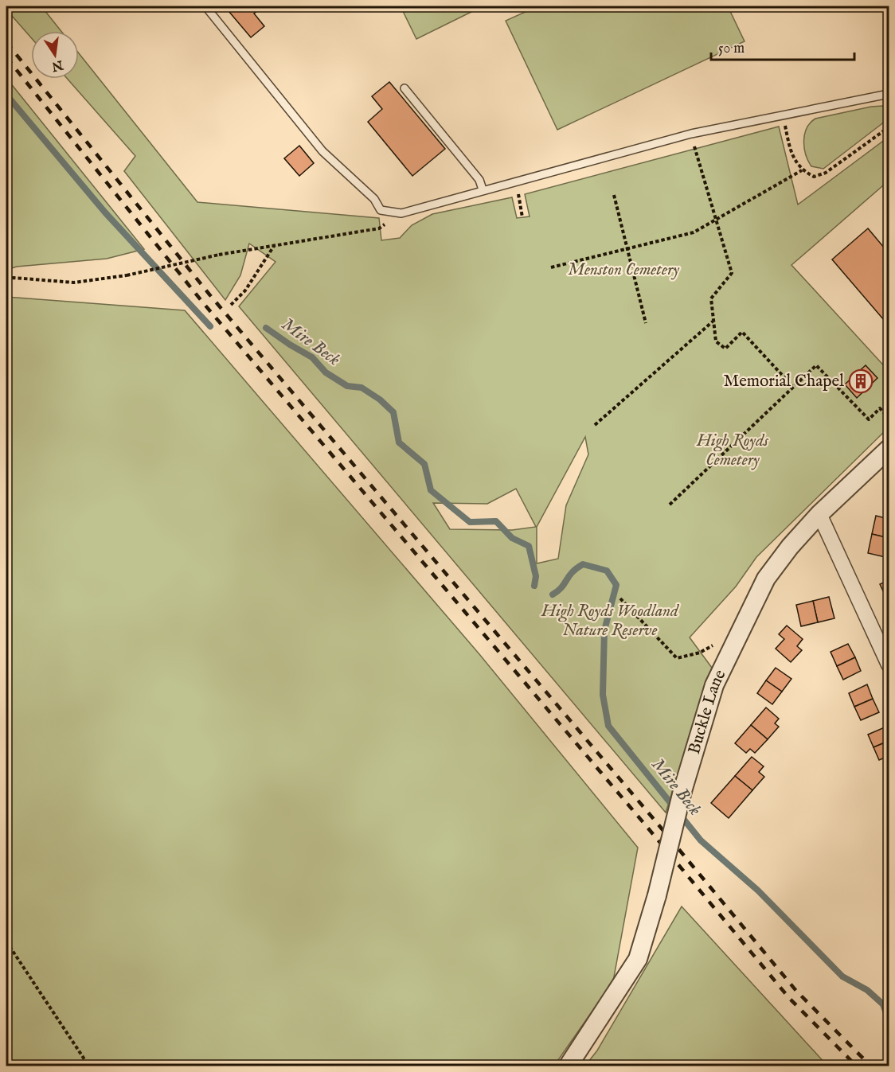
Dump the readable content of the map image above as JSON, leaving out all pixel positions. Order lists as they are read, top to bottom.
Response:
{
  "streets": {
    "street": ["Buckle Lane"]
  },
  "water": ["Mire Beck"],
  "parks": ["Menston Cemetery", "High Royds Cemetery", "High Royds Woodland Nature Reserve"],
  "places": {
    "building": ["Memorial Chapel"]
  },
  "scale_bar": "50 m",
  "north": "bottom"
}
